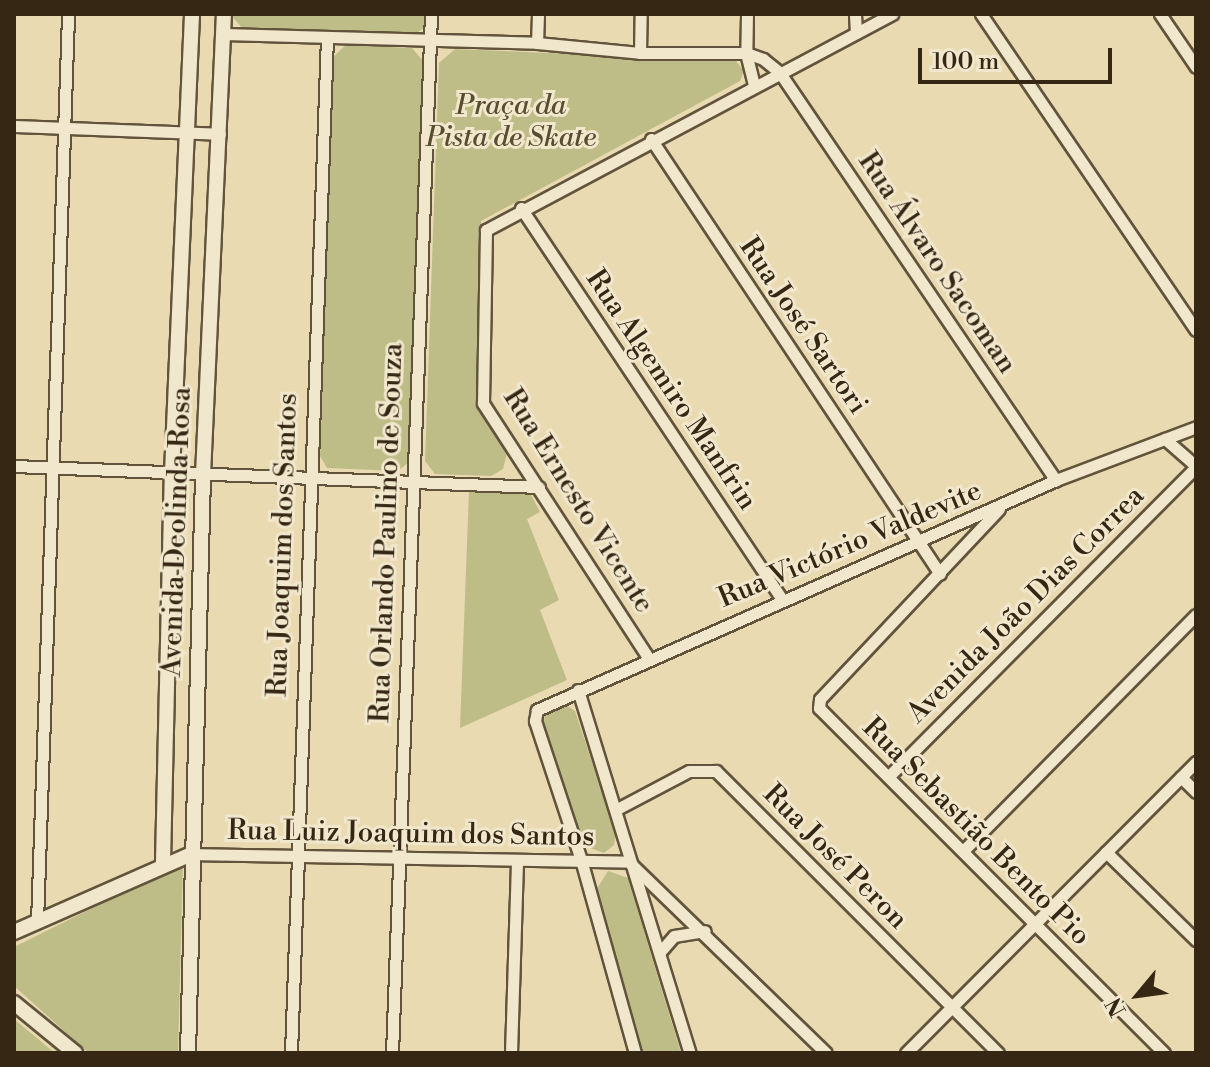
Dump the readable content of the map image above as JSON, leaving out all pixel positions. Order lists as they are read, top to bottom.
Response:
{
  "streets": {
    "street": [
      "Rua Álvaro Sacoman",
      "Rua José Sartori",
      "Rua Algemiro Manfrin",
      "Rua Ernesto Vicente",
      "Avenida Deolinda Rosa",
      "Rua Orlando Paulino de Souza",
      "Rua Joaquim dos Santos",
      "Rua Victório Valdevite",
      "Avenida João Dias Correa",
      "Rua Sebastião Bento Pio",
      "Rua Luiz Joaquim dos Santos",
      "Rua José Peron"
    ]
  },
  "crossings": [
    ["Rua Álvaro Sacoman", "Rua Victório Valdevite"],
    ["Rua José Sartori", "Rua Victório Valdevite"],
    ["Rua José Sartori", "Rua Sebastião Bento Pio"],
    ["Rua Algemiro Manfrin", "Rua Ernesto Vicente"],
    ["Rua Algemiro Manfrin", "Rua Victório Valdevite"],
    ["Rua Ernesto Vicente", "Rua Victório Valdevite"],
    ["Avenida Deolinda Rosa", "Rua Luiz Joaquim dos Santos"],
    ["Rua Orlando Paulino de Souza", "Rua Luiz Joaquim dos Santos"],
    ["Rua Joaquim dos Santos", "Rua Luiz Joaquim dos Santos"],
    ["Rua Victório Valdevite", "Rua Luiz Joaquim dos Santos"],
    ["Avenida João Dias Correa", "Rua Sebastião Bento Pio"]
  ],
  "parks": ["Praça da Pista de Skate"],
  "scale_bar": "100 m",
  "north": "bottom left"
}
